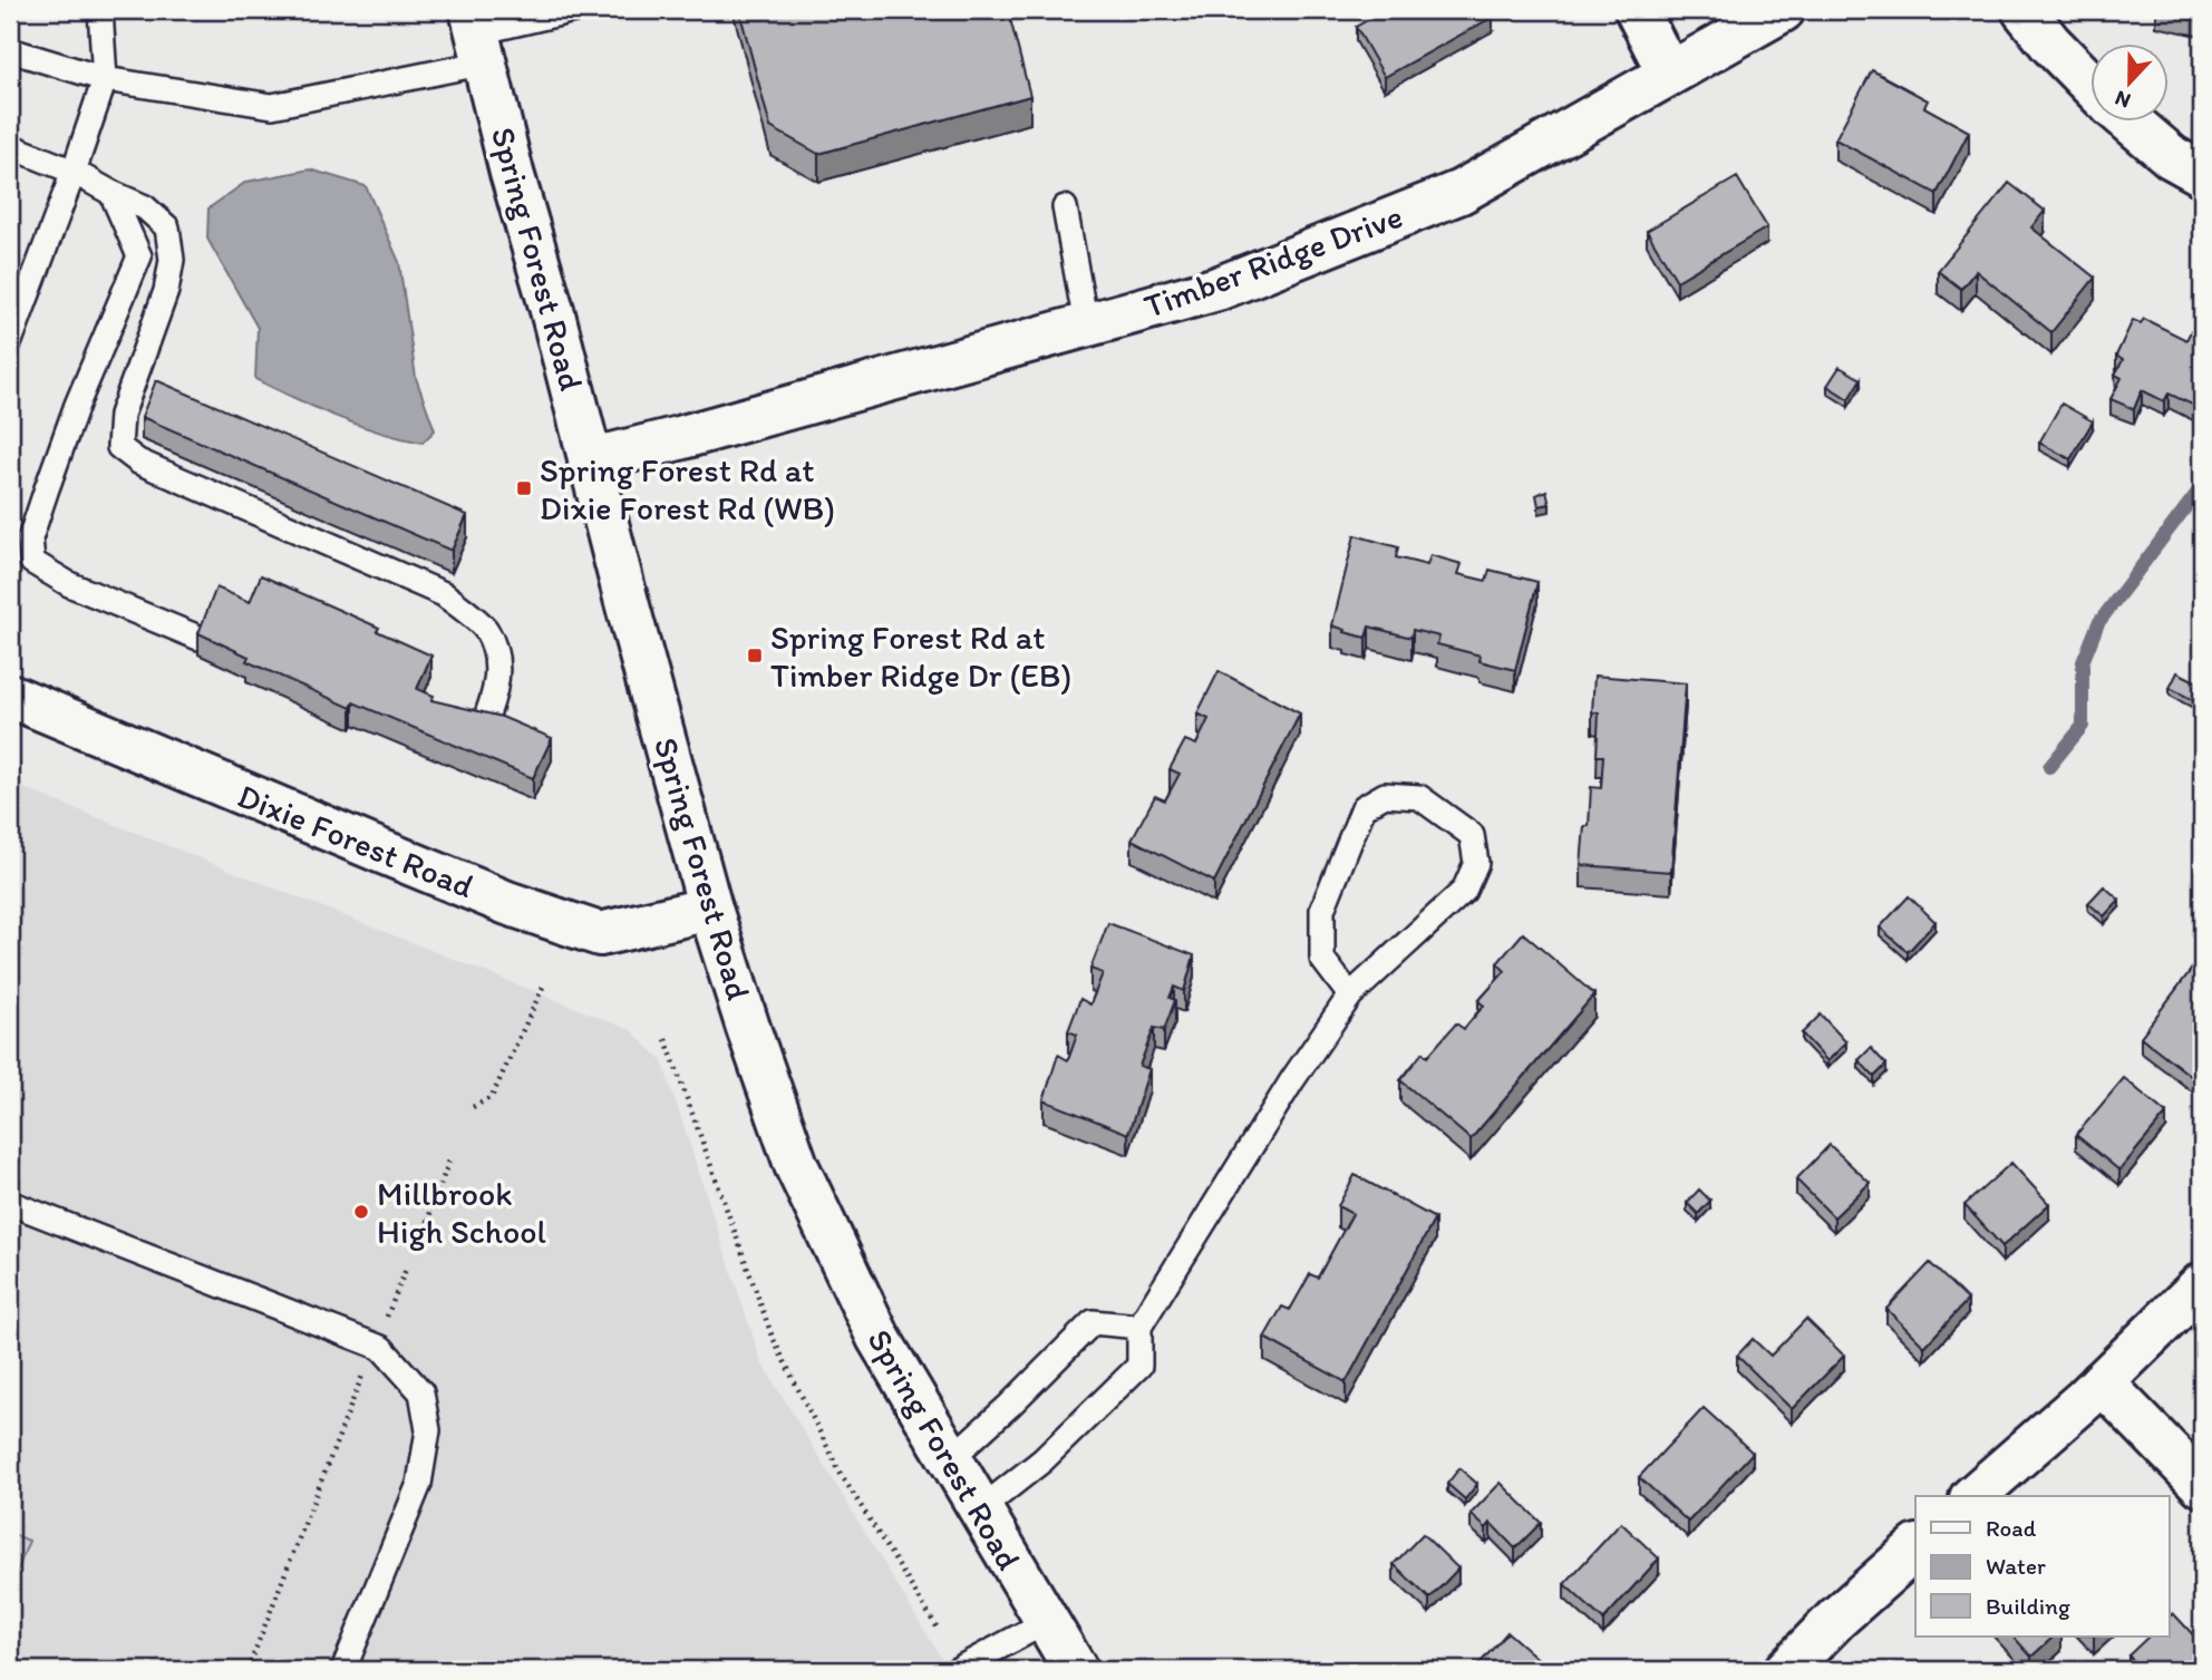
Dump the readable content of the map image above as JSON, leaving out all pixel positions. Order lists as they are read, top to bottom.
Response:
{
  "streets": {
    "street": ["Spring Forest Road", "Timber Ridge Drive", "Dixie Forest Road"]
  },
  "crossings": [
    ["Spring Forest Road", "Timber Ridge Drive"],
    ["Spring Forest Road", "Dixie Forest Road"]
  ],
  "places": {
    "transit": ["Spring Forest Rd at Dixie Forest Rd (WB)", "Spring Forest Rd at Timber Ridge Dr (EB)"],
    "other": ["Millbrook High School"]
  },
  "legend": ["Road", "Water", "Building"],
  "north": "bottom"
}
